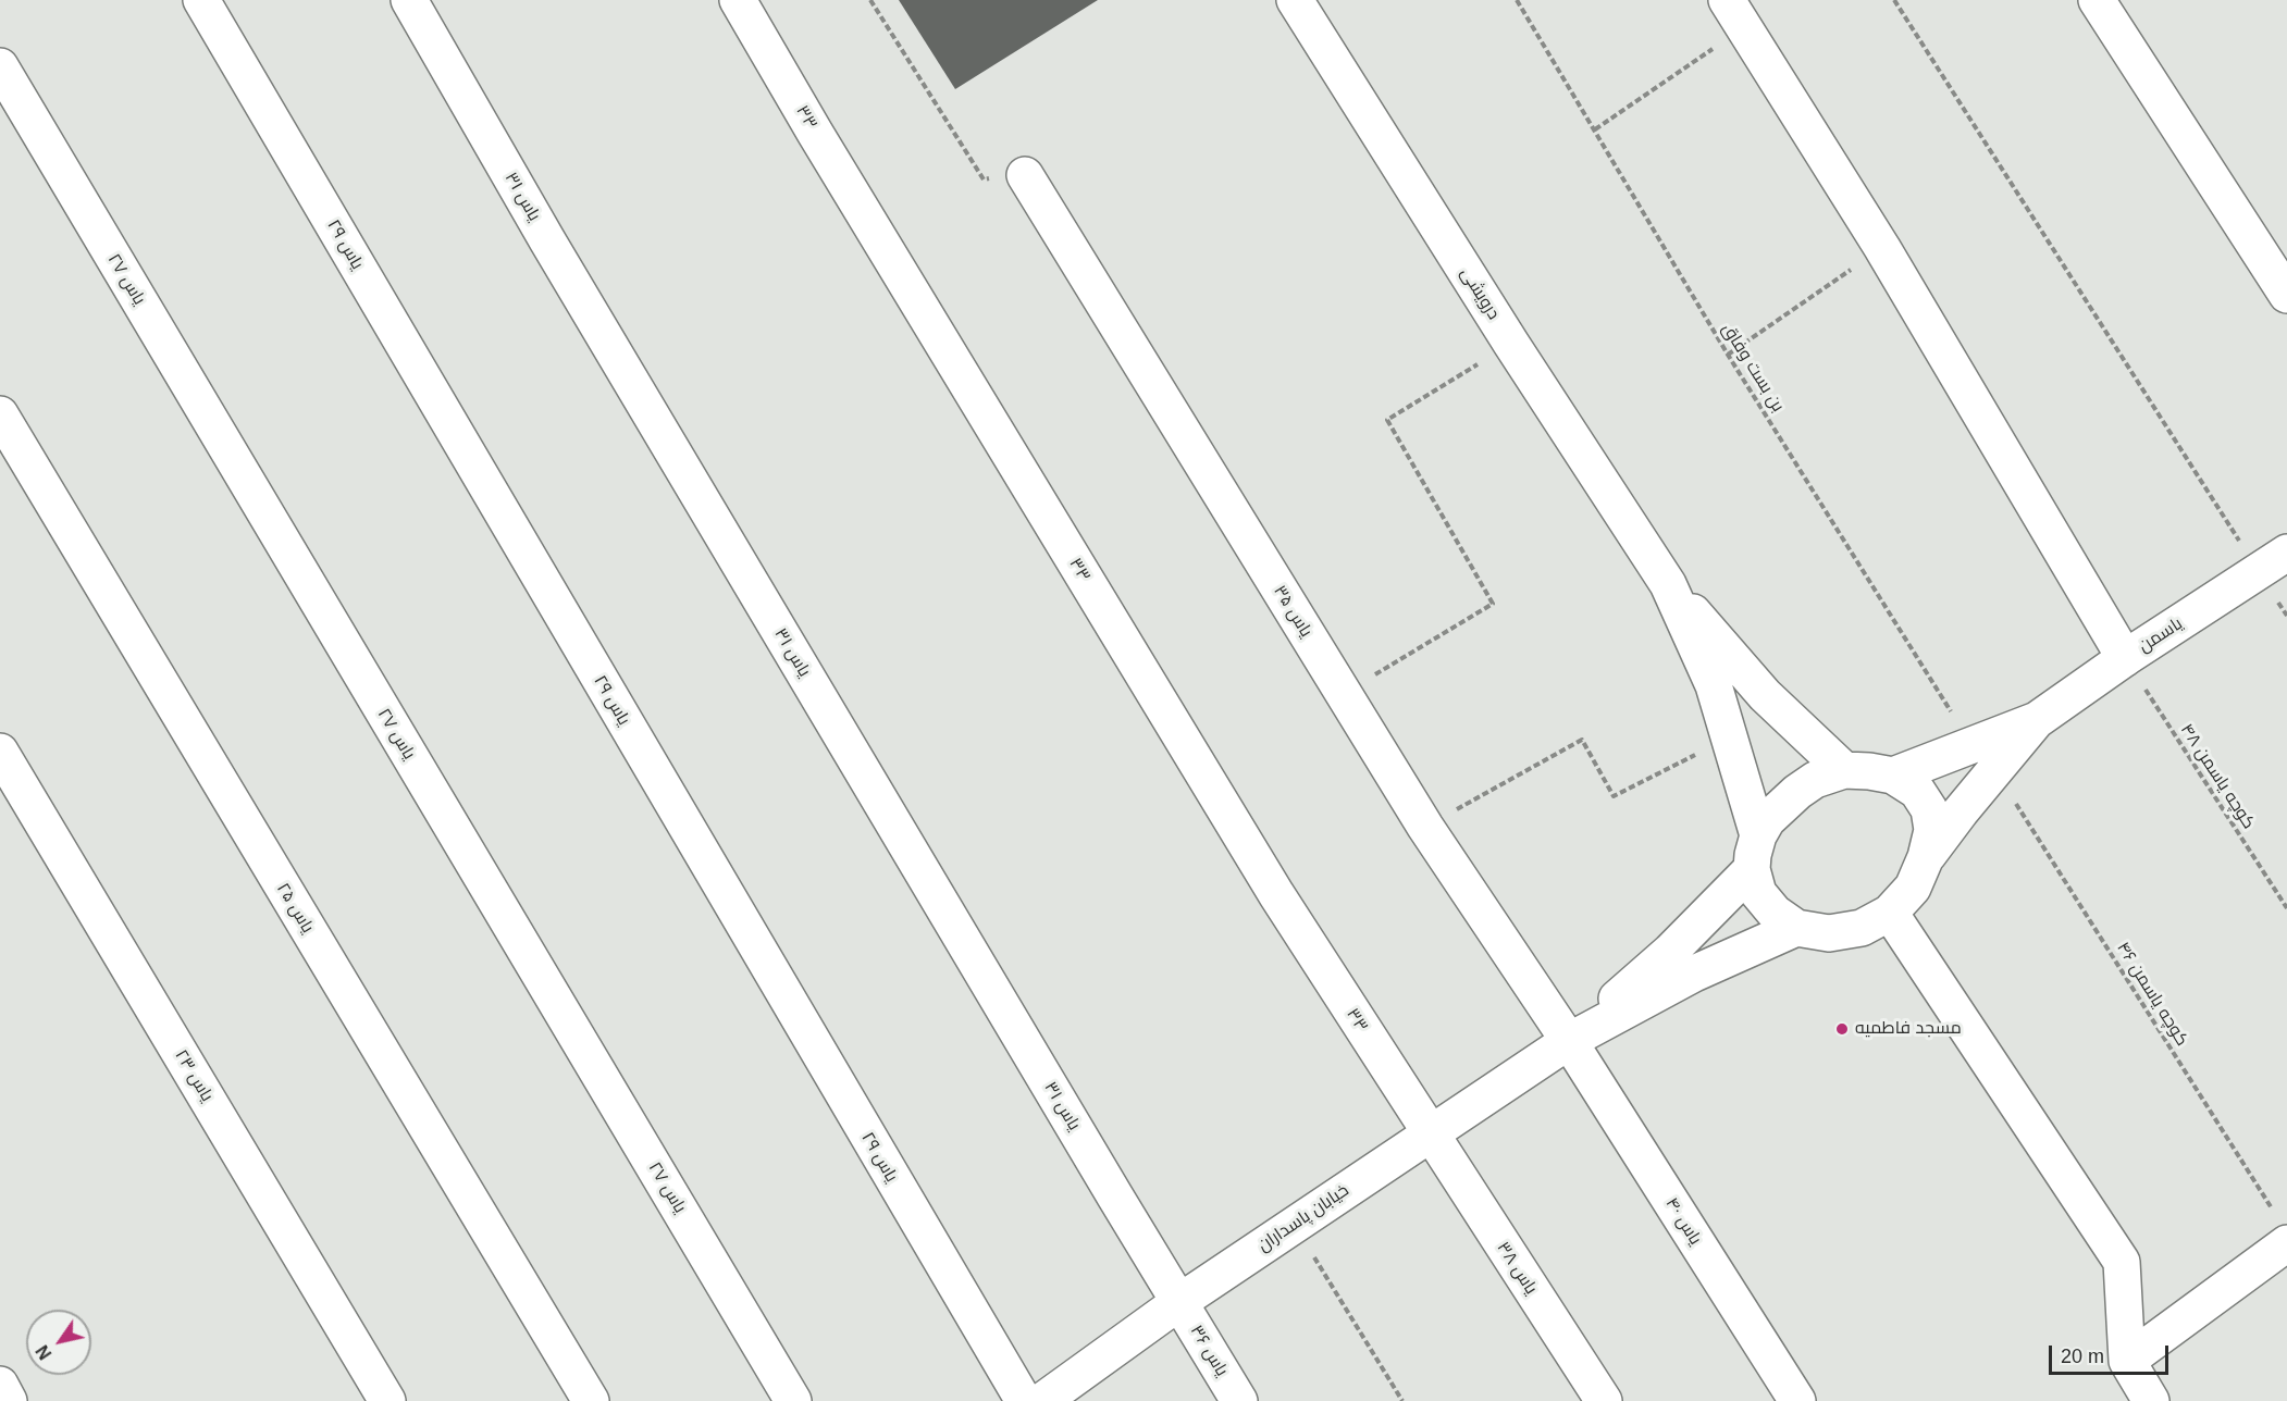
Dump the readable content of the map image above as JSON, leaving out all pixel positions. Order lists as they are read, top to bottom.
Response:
{
  "streets": {
    "street": [
      "۳۳",
      "یاس ۳۱",
      "یاس ۲۹",
      "یاس ۲۷",
      "درویشی",
      "یاس ۳۵",
      "یاسمن",
      "یاس ۲۵",
      "یاس ۲۳",
      "خیابان پاسداران",
      "یاس ۴۰",
      "یاس ۳۸",
      "یاس ۳۶"
    ],
    "path": ["بن بست وفاق", "کوچه یاسمن ۴۸", "کوچه یاسمن ۴۶"]
  },
  "crossings": [
    ["۳۳", "خیابان پاسداران"],
    ["۳۳", "یاس ۳۸"],
    ["یاس ۳۱", "خیابان پاسداران"],
    ["یاس ۳۱", "یاس ۳۶"],
    ["بن بست وفاق", "یاسمن"],
    ["بن بست وفاق", "کوچه یاسمن ۴۶"],
    ["یاس ۳۵", "خیابان پاسداران"],
    ["یاس ۳۵", "یاس ۴۰"],
    ["یاسمن", "کوچه یاسمن ۴۸"],
    ["یاسمن", "کوچه یاسمن ۴۶"],
    ["یاسمن", "خیابان پاسداران"],
    ["خیابان پاسداران", "یاس ۴۰"],
    ["خیابان پاسداران", "یاس ۳۸"],
    ["خیابان پاسداران", "یاس ۳۶"]
  ],
  "places": ["مسجد فاطمیه"],
  "scale_bar": "20 m",
  "north": "bottom left"
}
